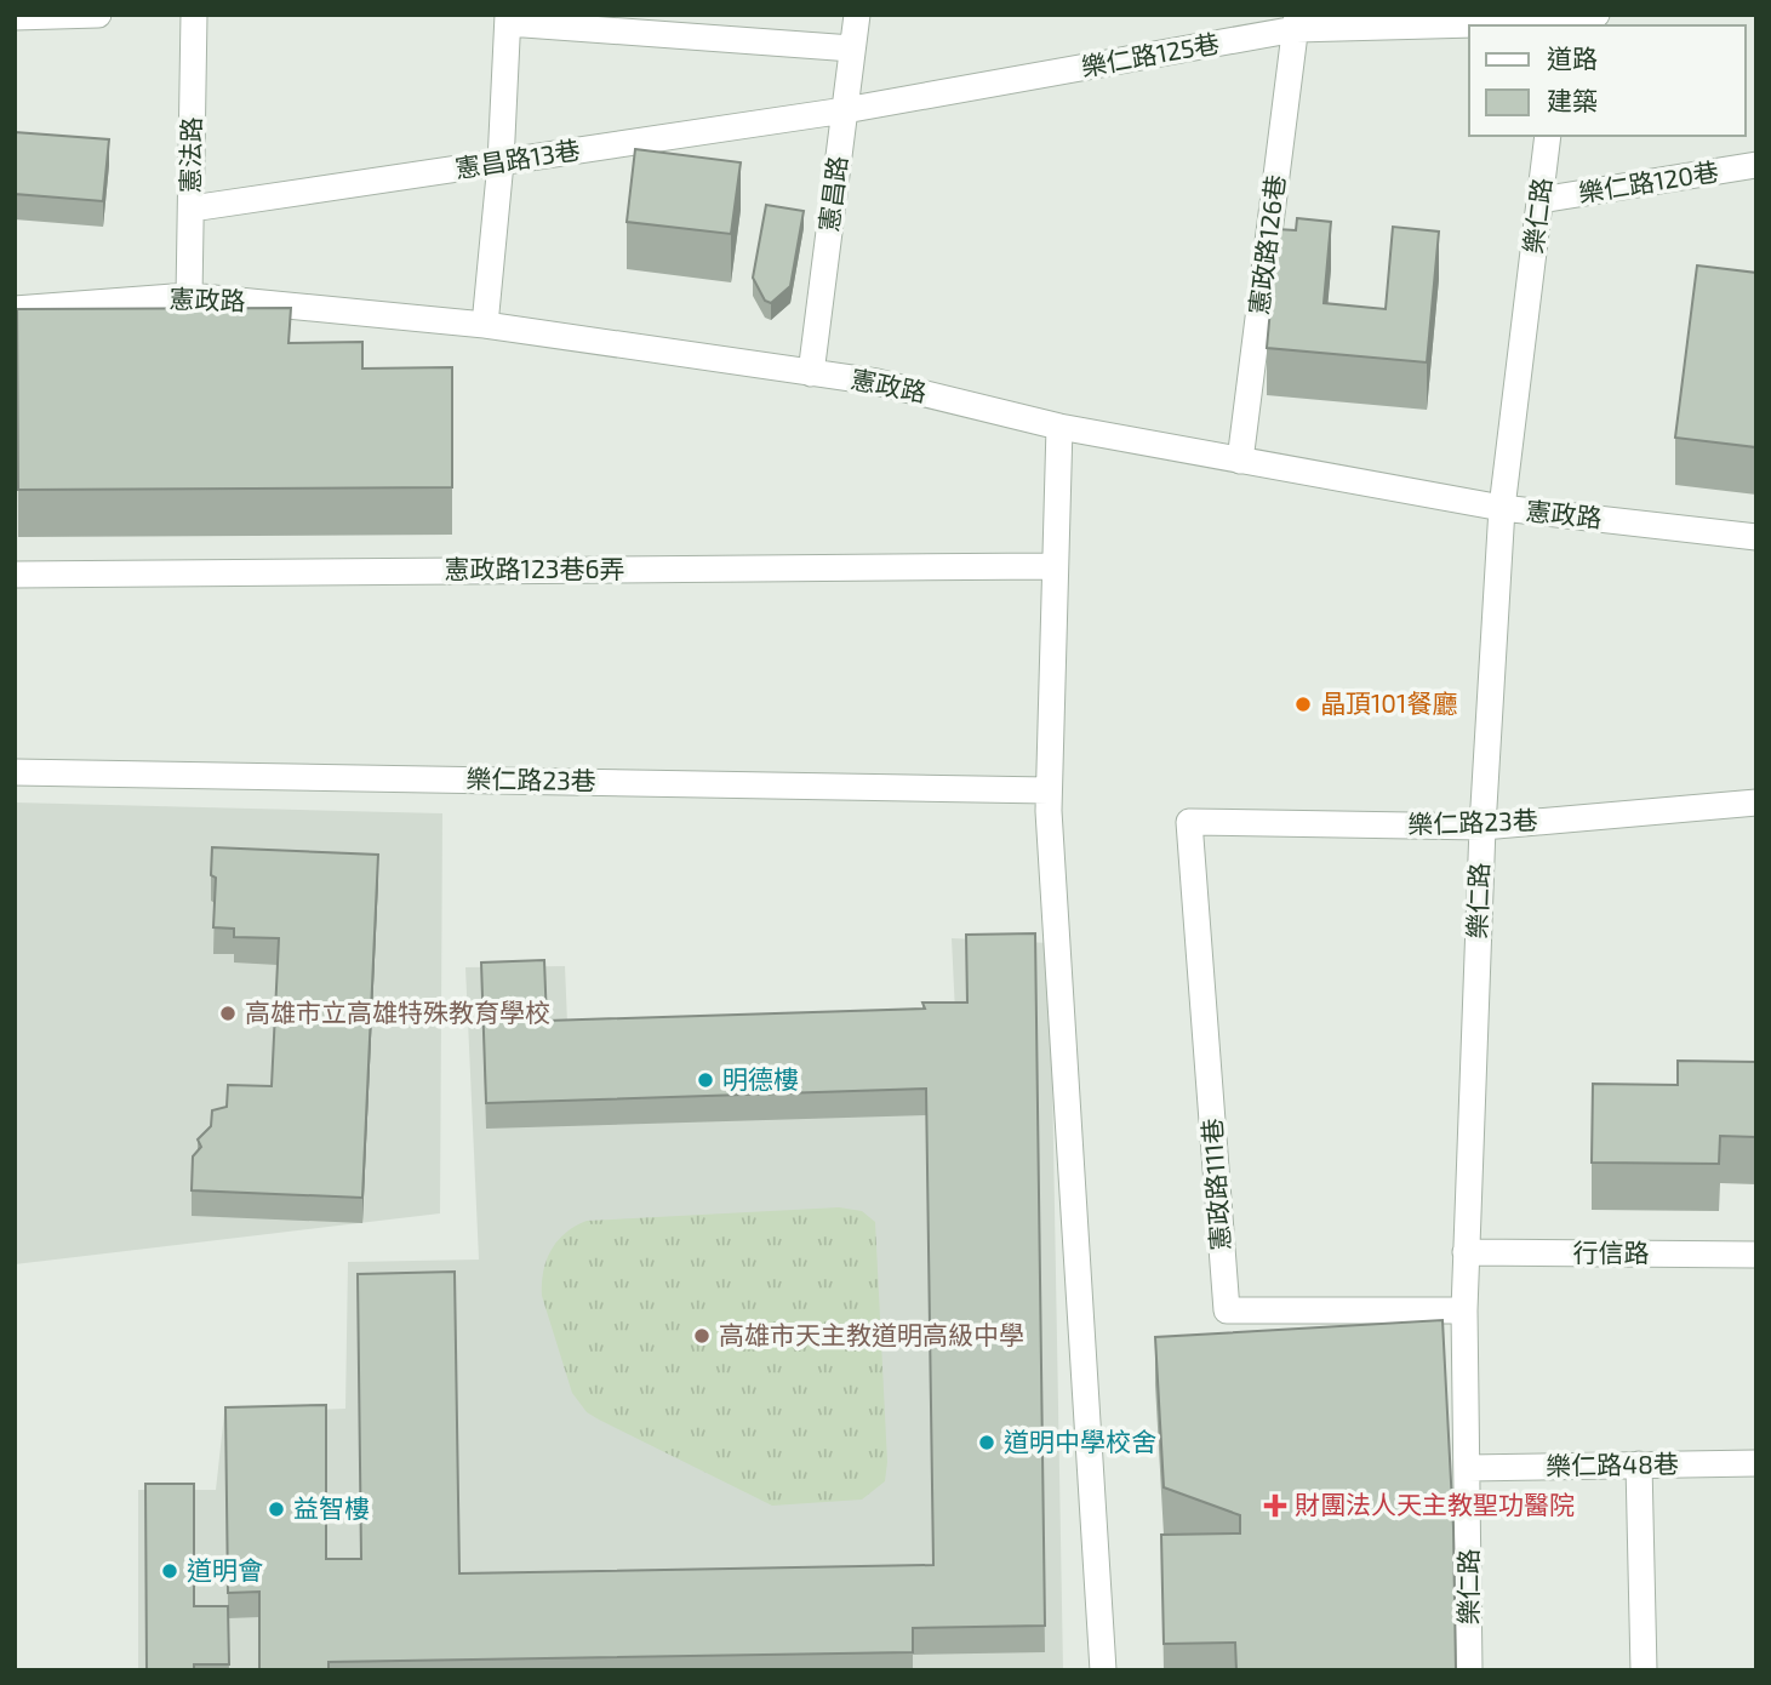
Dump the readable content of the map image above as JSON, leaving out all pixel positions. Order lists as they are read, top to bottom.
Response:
{
  "streets": {
    "street": [
      "樂仁路125巷",
      "憲法路",
      "憲昌路13巷",
      "樂仁路120巷",
      "憲昌路",
      "樂仁路",
      "憲政路126巷",
      "憲政路",
      "憲政路123巷6弄",
      "樂仁路23巷",
      "憲政路111巷",
      "行信路",
      "樂仁路48巷"
    ]
  },
  "crossings": [
    ["樂仁路125巷", "憲昌路13巷"],
    ["樂仁路125巷", "憲昌路"],
    ["樂仁路125巷", "憲政路126巷"],
    ["憲法路", "憲昌路13巷"],
    ["憲法路", "憲政路"],
    ["憲昌路13巷", "憲昌路"],
    ["樂仁路120巷", "樂仁路"],
    ["憲昌路", "憲政路"],
    ["樂仁路", "憲政路"],
    ["樂仁路", "樂仁路23巷"],
    ["樂仁路", "憲政路111巷"],
    ["樂仁路", "行信路"],
    ["樂仁路", "樂仁路48巷"],
    ["憲政路126巷", "憲政路"],
    ["樂仁路23巷", "憲政路111巷"]
  ],
  "places": {
    "other": [
      "晶頂101餐廳",
      "高雄市立高雄特殊教育學校",
      "明德樓",
      "高雄市天主教道明高級中學",
      "道明中學校舍",
      "益智樓",
      "道明會"
    ],
    "health": ["財團法人天主教聖功醫院"]
  },
  "legend": ["道路", "建築"]
}
